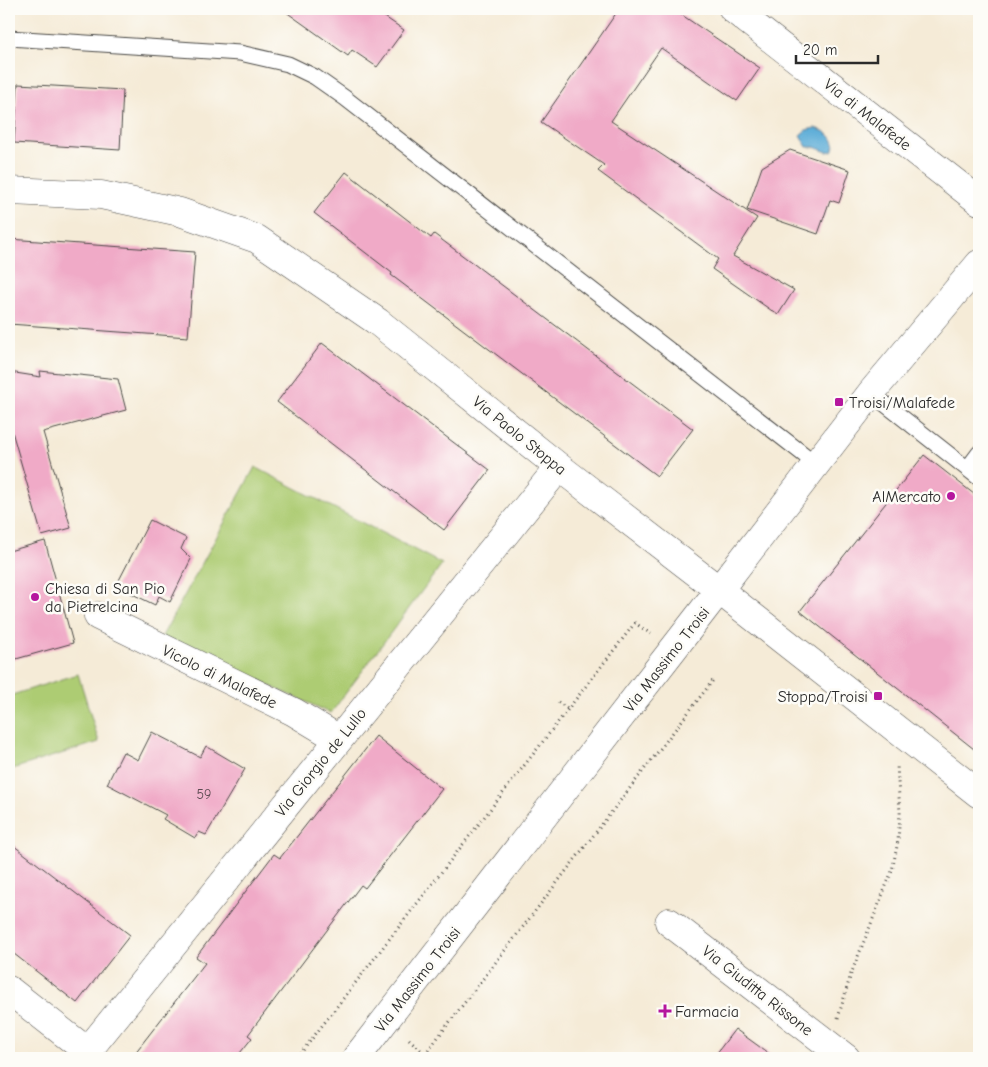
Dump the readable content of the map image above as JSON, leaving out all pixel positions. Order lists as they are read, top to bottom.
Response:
{
  "streets": {
    "street": [
      "Via di Malafede",
      "Via Paolo Stoppa",
      "Via Massimo Troisi",
      "Vicolo di Malafede",
      "Via Giorgio de Lullo",
      "Via Giuditta Rissone"
    ]
  },
  "crossings": [
    ["Via Paolo Stoppa", "Via Massimo Troisi"],
    ["Via Paolo Stoppa", "Via Giorgio de Lullo"],
    ["Vicolo di Malafede", "Via Giorgio de Lullo"]
  ],
  "places": {
    "transit": ["Troisi/Malafede", "Stoppa/Troisi"],
    "other": ["AlMercato", "Chiesa di San Pio da Pietrelcina"],
    "health": ["Farmacia"]
  },
  "house_numbers": ["59"],
  "scale_bar": "20 m"
}
